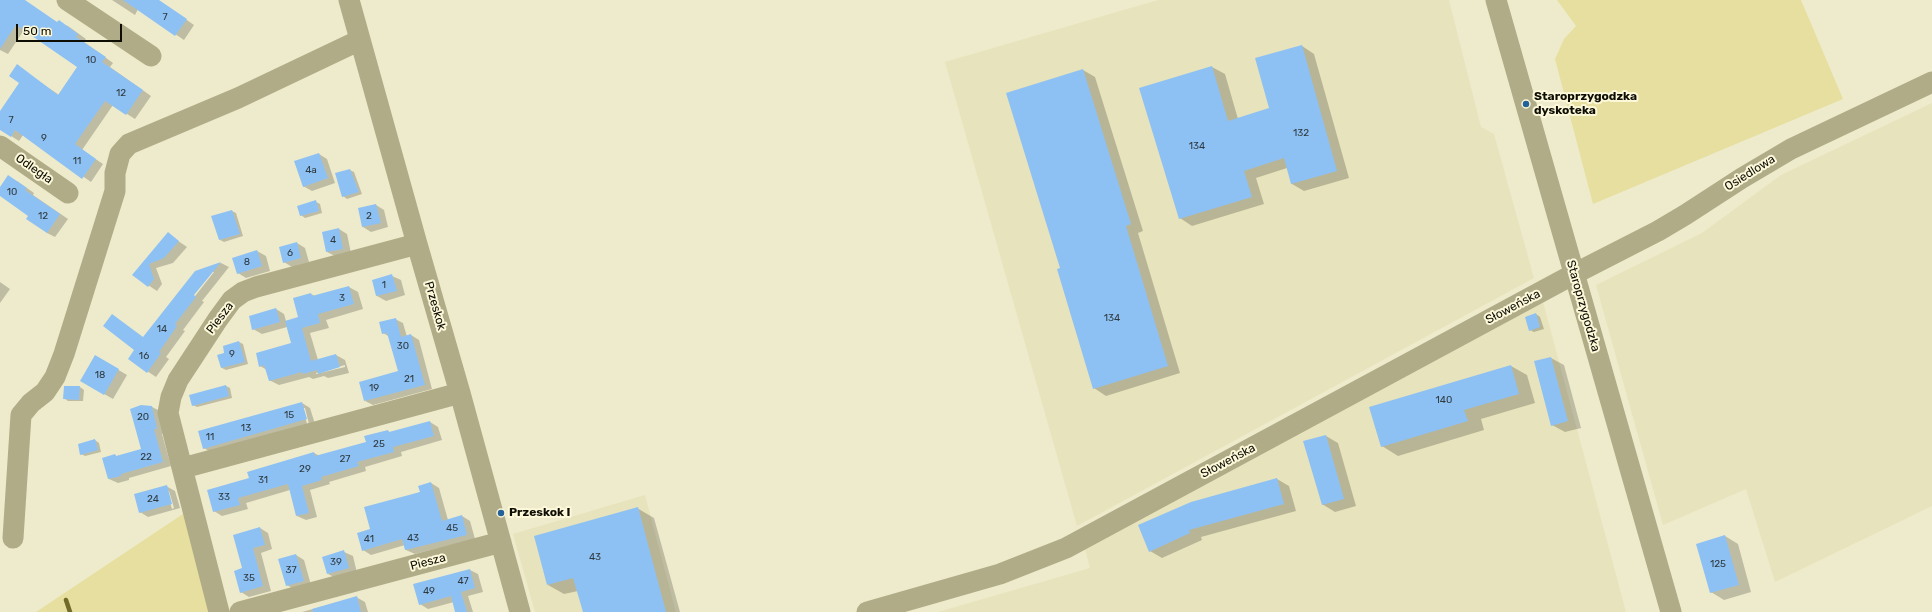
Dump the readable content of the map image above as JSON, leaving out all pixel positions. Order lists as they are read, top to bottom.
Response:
{
  "streets": {
    "street": [
      "Odległa",
      "Osiedlowa",
      "Przeskok",
      "Staroprzygodzka",
      "Słoweńska",
      "Piesza"
    ]
  },
  "crossings": [
    ["Osiedlowa", "Staroprzygodzka"],
    ["Osiedlowa", "Słoweńska"],
    ["Przeskok", "Piesza"],
    ["Staroprzygodzka", "Słoweńska"]
  ],
  "places": ["Staroprzygodzka dyskoteka", "Przeskok I"],
  "house_numbers": [
    "7",
    "10",
    "12",
    "7",
    "132",
    "9",
    "134",
    "11",
    "4a",
    "10",
    "12",
    "2",
    "4",
    "6",
    "8",
    "1",
    "3",
    "134",
    "14",
    "30",
    "9",
    "16",
    "18",
    "21",
    "19",
    "140",
    "15",
    "20",
    "13",
    "11",
    "25",
    "22",
    "27",
    "29",
    "31",
    "33",
    "24",
    "45",
    "43",
    "41",
    "43",
    "39",
    "125",
    "37",
    "35",
    "47",
    "49"
  ],
  "scale_bar": "50 m"
}
